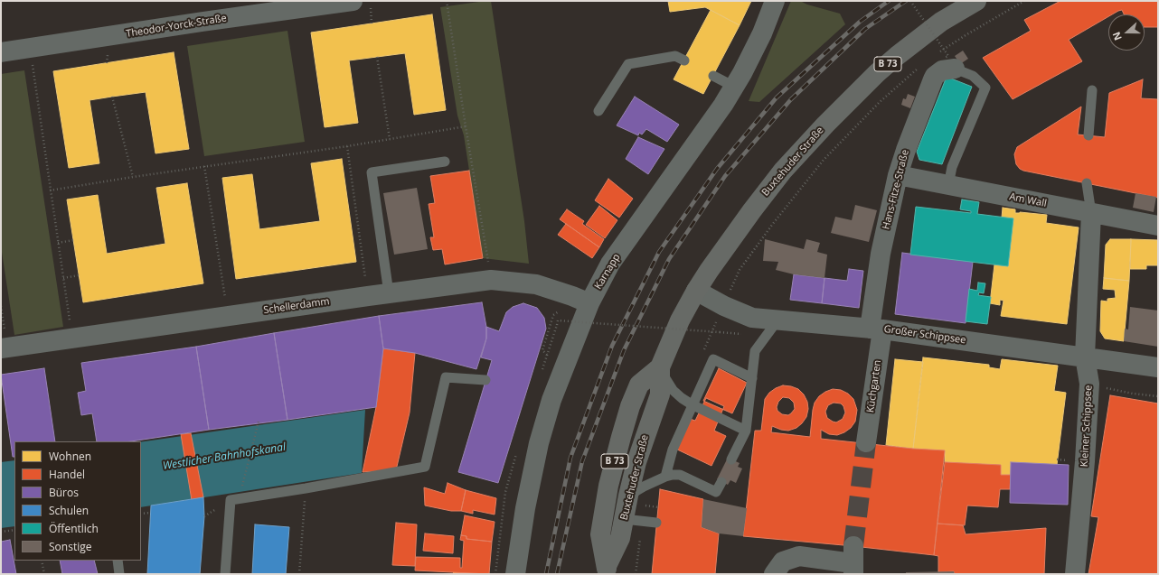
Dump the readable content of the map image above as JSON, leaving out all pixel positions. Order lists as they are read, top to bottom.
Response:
{
  "streets": {
    "main road": ["B 73", "Buxtehuder Straße"],
    "street": [
      "Theodor-Yorck-Straße",
      "Hans-Fitze-Straße",
      "Am Wall",
      "Karnapp",
      "Schellerdamm",
      "Großer Schippsee",
      "Küchgarten",
      "Kleiner Schippsee"
    ]
  },
  "crossings": [
    ["Buxtehuder Straße", "Großer Schippsee"],
    ["Hans-Fitze-Straße", "Am Wall"],
    ["Hans-Fitze-Straße", "Großer Schippsee"],
    ["Hans-Fitze-Straße", "Küchgarten"],
    ["Am Wall", "Kleiner Schippsee"],
    ["Karnapp", "Schellerdamm"],
    ["Großer Schippsee", "Küchgarten"],
    ["Großer Schippsee", "Kleiner Schippsee"]
  ],
  "water": ["Westlicher Bahnhofskanal"],
  "legend": [
    "Wohnen",
    "Handel",
    "Büros",
    "Schulen",
    "Öffentlich",
    "Sonstige"
  ],
  "north": "left"
}
